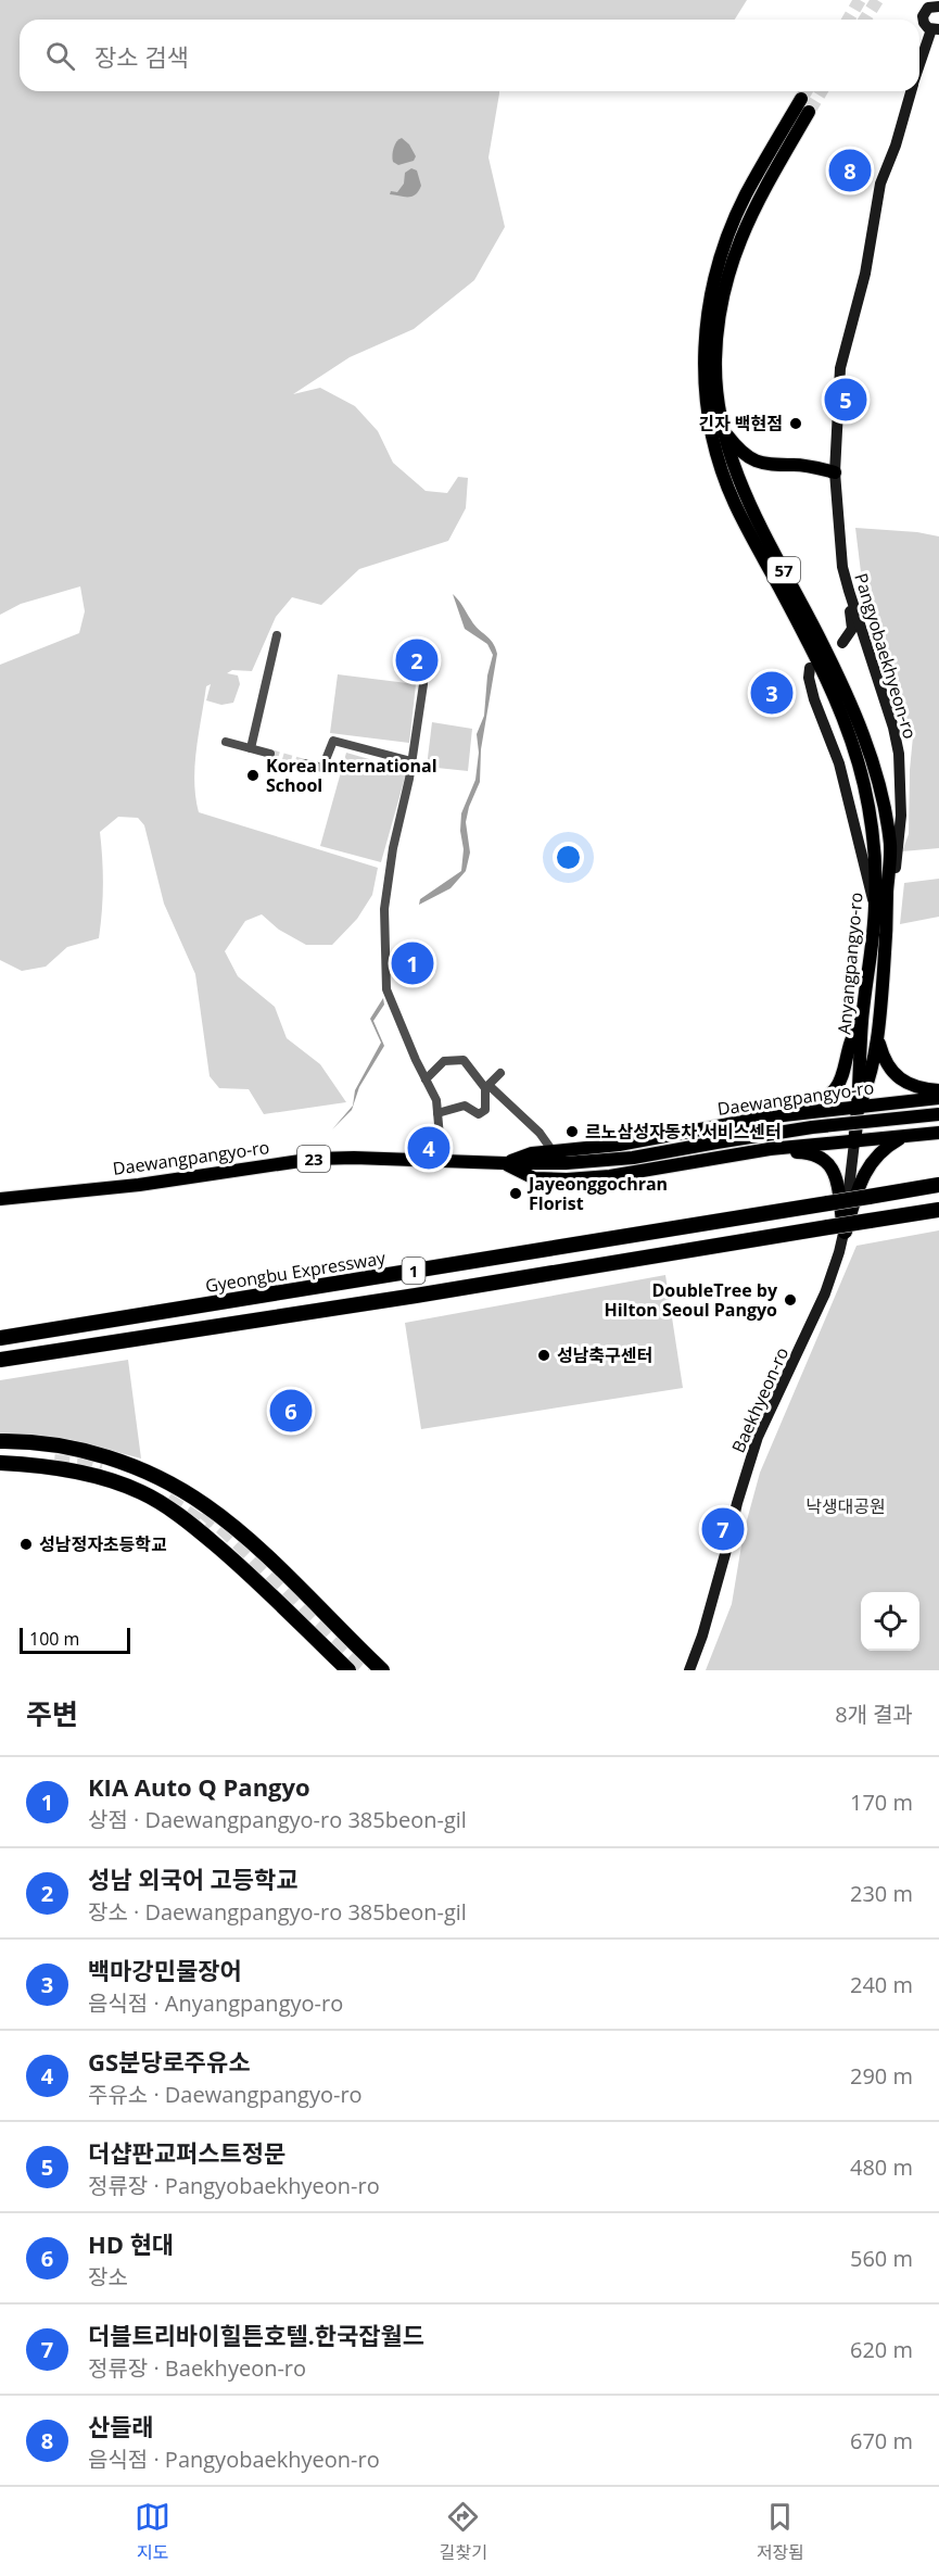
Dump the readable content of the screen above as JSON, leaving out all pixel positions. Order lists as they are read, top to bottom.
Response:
{
  "streets": {
    "highway": ["1", "Gyeongbu Expressway"],
    "main road": [
      "57",
      "Anyangpangyo-ro",
      "Daewangpangyo-ro",
      "23"
    ],
    "street": ["Pangyobaekhyeon-ro", "Baekhyeon-ro"]
  },
  "crossings": [
    ["57", "Anyangpangyo-ro"],
    ["Pangyobaekhyeon-ro", "Anyangpangyo-ro"],
    ["Anyangpangyo-ro", "Daewangpangyo-ro"],
    ["Anyangpangyo-ro", "Baekhyeon-ro"],
    ["Daewangpangyo-ro", "Baekhyeon-ro"]
  ],
  "parks": ["낙생대공원"],
  "places": [
    "긴자 백현점",
    "Korea International School",
    "르노삼성자동차 서비스센터",
    "Jayeonggochran Florist",
    "DoubleTree by Hilton Seoul Pangyo",
    "성남축구센터",
    "성남정자초등학교"
  ],
  "scale_bar": "100 m",
  "page": {
    "search": "장소 검색",
    "pins": [
      "8",
      "5",
      "2",
      "3",
      "1",
      "4",
      "6",
      "7"
    ],
    "scale": "100 m",
    "heading": ["주변", "8개 결과"],
    "list": [
      {
        "mark": "1",
        "name": "KIA Auto Q Pangyo",
        "note": "상점 · Daewangpangyo-ro 385beon-gil",
        "value": "170 m"
      },
      {
        "mark": "2",
        "name": "성남 외국어 고등학교",
        "note": "장소 · Daewangpangyo-ro 385beon-gil",
        "value": "230 m"
      },
      {
        "mark": "3",
        "name": "백마강민물장어",
        "note": "음식점 · Anyangpangyo-ro",
        "value": "240 m"
      },
      {
        "mark": "4",
        "name": "GS분당로주유소",
        "note": "주유소 · Daewangpangyo-ro",
        "value": "290 m"
      },
      {
        "mark": "5",
        "name": "더샵판교퍼스트정문",
        "note": "정류장 · Pangyobaekhyeon-ro",
        "value": "480 m"
      },
      {
        "mark": "6",
        "name": "HD 현대",
        "note": "장소",
        "value": "560 m"
      },
      {
        "mark": "7",
        "name": "더블트리바이힐튼호텔.한국잡월드",
        "note": "정류장 · Baekhyeon-ro",
        "value": "620 m"
      },
      {
        "mark": "8",
        "name": "산들래",
        "note": "음식점 · Pangyobaekhyeon-ro",
        "value": "670 m"
      }
    ],
    "nav": ["지도", "길찾기", "저장됨"]
  }
}
